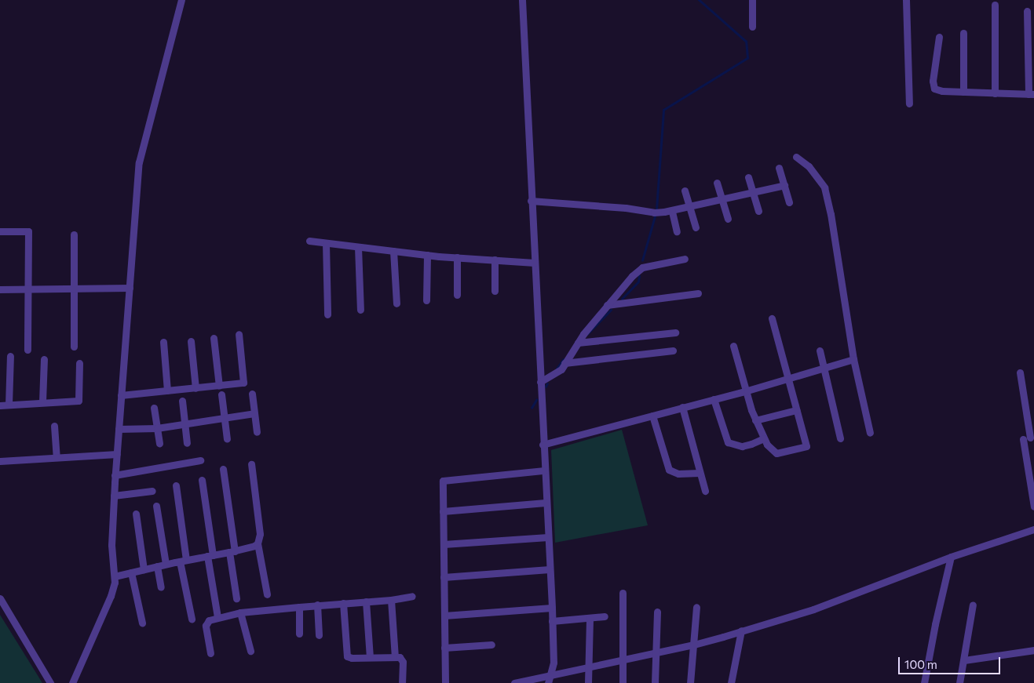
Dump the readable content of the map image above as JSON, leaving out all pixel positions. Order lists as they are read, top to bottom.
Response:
{
  "scale_bar": "100 m"
}
